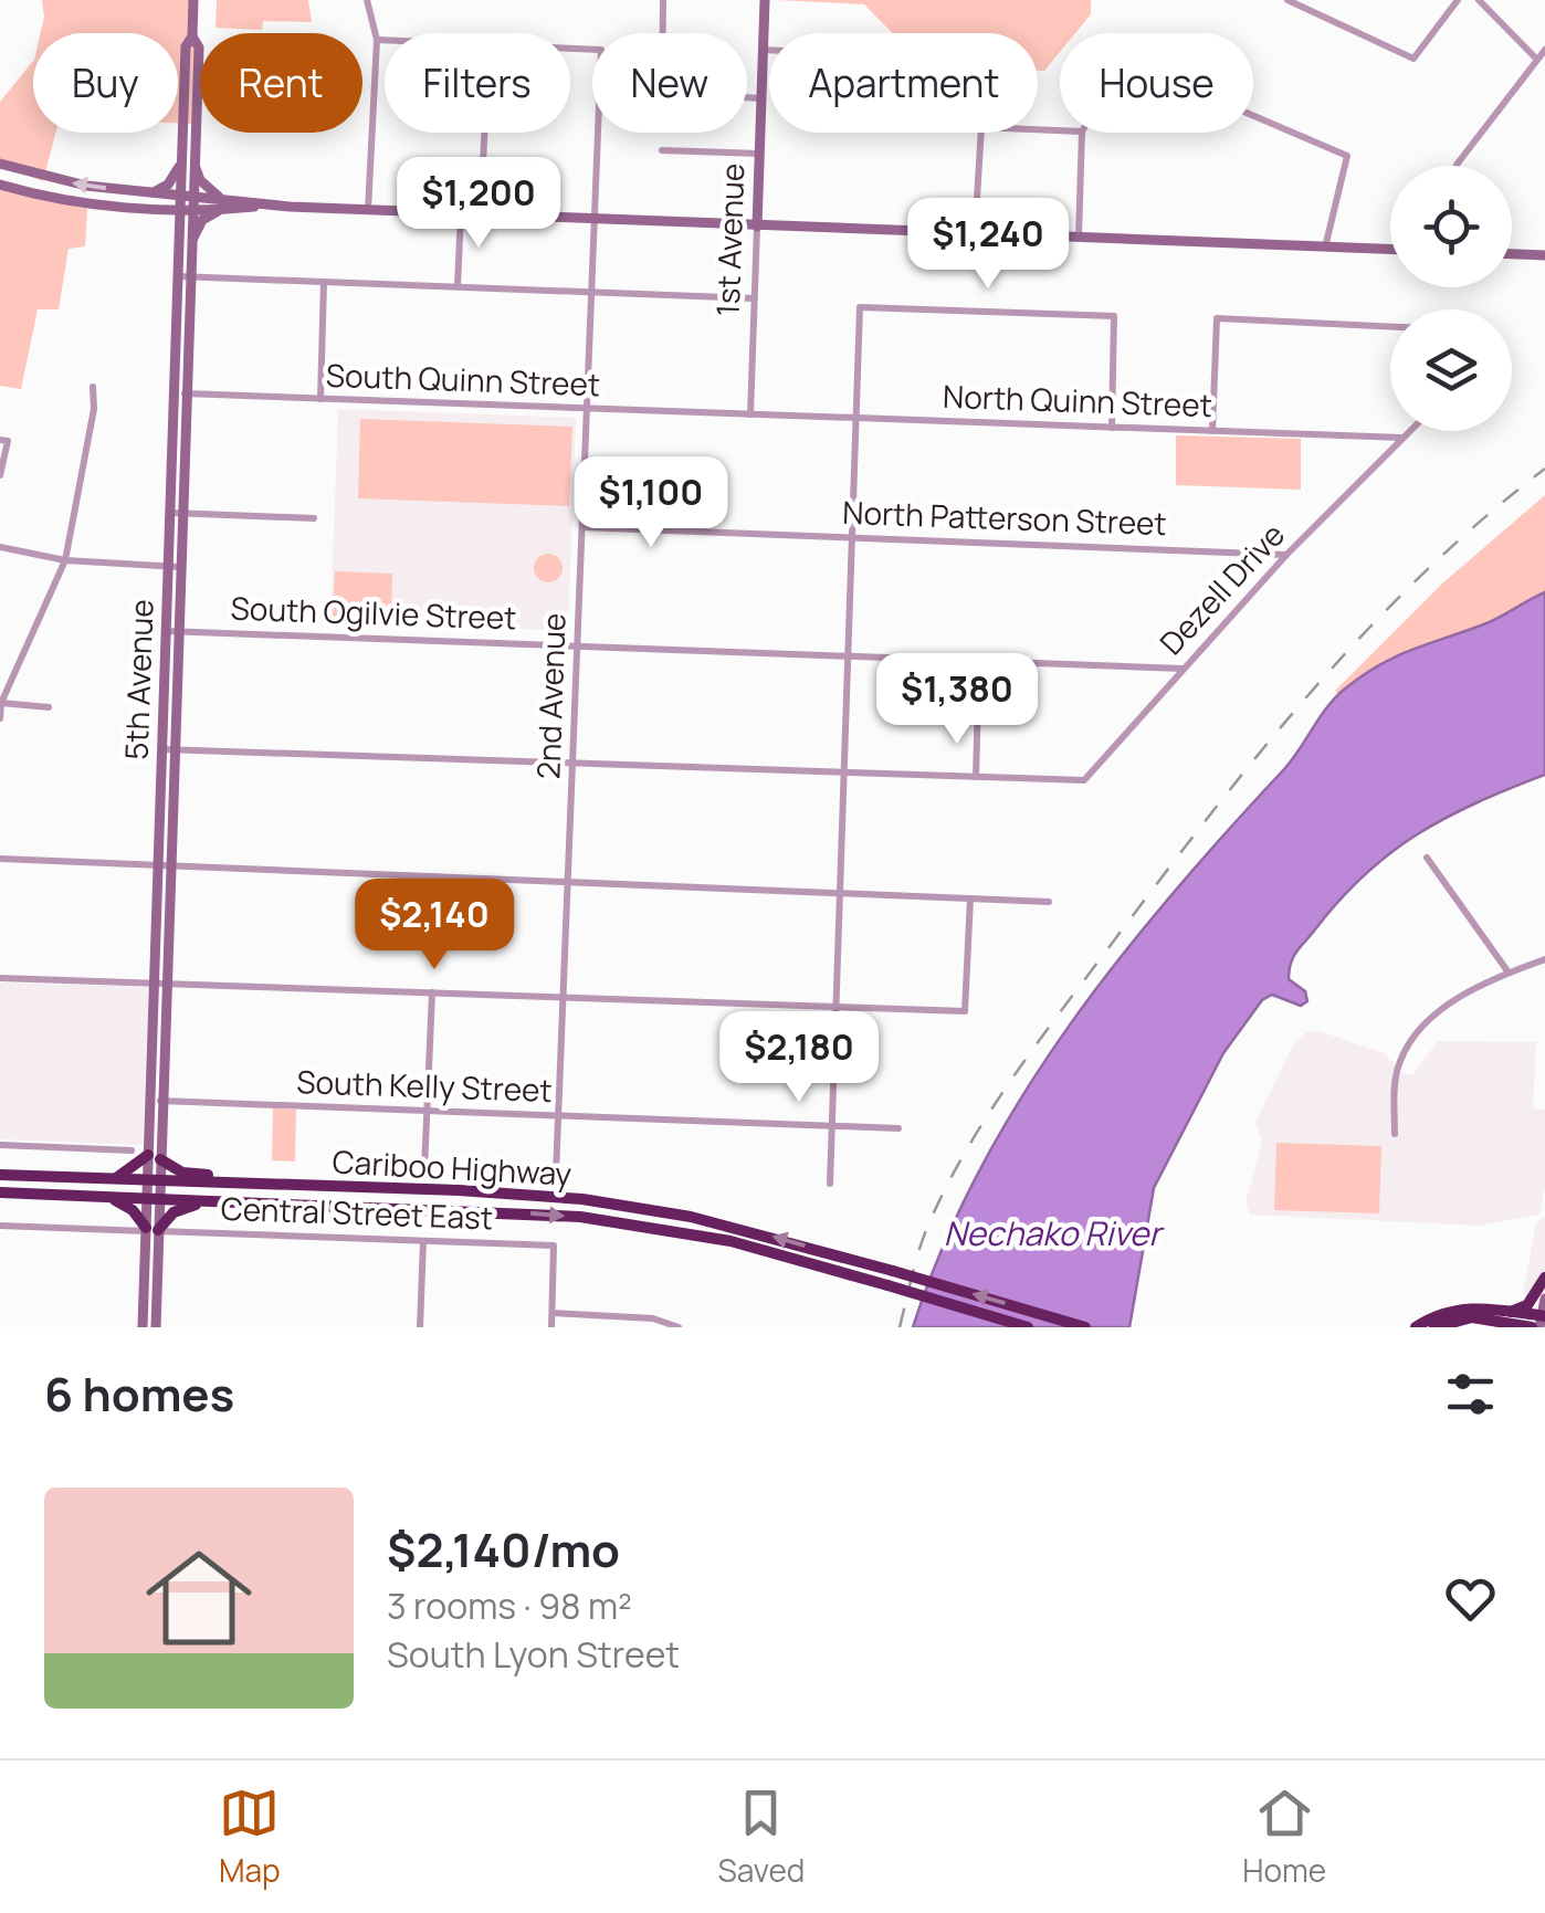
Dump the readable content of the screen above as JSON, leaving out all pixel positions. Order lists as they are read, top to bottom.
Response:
{
  "streets": {
    "highway": ["Cariboo Highway"],
    "main road": ["1st Avenue", "5th Avenue"],
    "street": [
      "South Quinn Street",
      "North Quinn Street",
      "North Patterson Street",
      "Dezell Drive",
      "South Ogilvie Street",
      "2nd Avenue",
      "South Kelly Street",
      "Central Street East"
    ]
  },
  "crossings": [
    ["1st Avenue", "South Quinn Street"],
    ["1st Avenue", "North Quinn Street"],
    ["South Quinn Street", "North Quinn Street"],
    ["South Quinn Street", "5th Avenue"],
    ["South Quinn Street", "2nd Avenue"],
    ["North Quinn Street", "Dezell Drive"],
    ["North Patterson Street", "Dezell Drive"],
    ["North Patterson Street", "2nd Avenue"],
    ["Dezell Drive", "South Ogilvie Street"],
    ["South Ogilvie Street", "5th Avenue"],
    ["South Ogilvie Street", "2nd Avenue"],
    ["5th Avenue", "South Kelly Street"],
    ["5th Avenue", "Cariboo Highway"],
    ["5th Avenue", "Central Street East"],
    ["2nd Avenue", "South Kelly Street"]
  ],
  "water": ["Nechako River"],
  "page": {
    "chip": [
      "Buy",
      "Rent",
      "Filters",
      "New",
      "Apartment",
      "House"
    ],
    "price": [
      "$1,200",
      "$1,240",
      "$1,100",
      "$1,380",
      "$2,140",
      "$2,180"
    ],
    "heading": "6 homes",
    "list": [
      {
        "name": "$2,140/mo",
        "note": "3 rooms · 98 m² · South Lyon Street"
      }
    ],
    "tabs": ["Map", "Saved", "Home"]
  }
}
